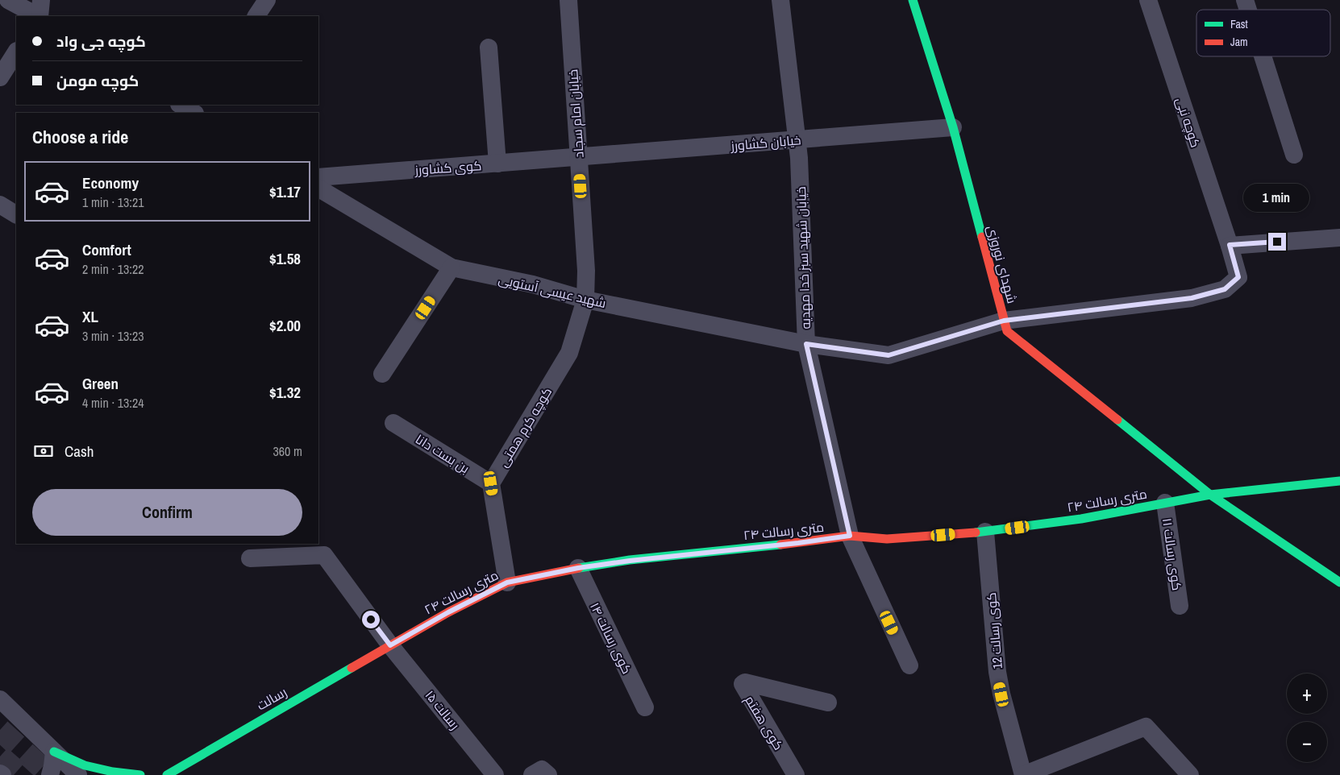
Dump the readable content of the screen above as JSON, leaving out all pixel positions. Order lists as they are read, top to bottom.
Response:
{
  "streets": {
    "main road": ["شهدای نوروزی", "۲۴ متری رسالت", "رسالت"],
    "street": [
      "خیابان امام سجاد",
      "کوچه نبی",
      "خیابان کشاورز",
      "کوی کشاورز",
      "خیابان شهید سبز خدا مهدیه",
      "شهید عیسی آستویی",
      "کوچه کرم همتی",
      "بن بست دانا",
      "کوی رسالت ۱۱",
      "کوی رسالت 12",
      "کوی رسالت ۱۴",
      "رسالت ۱۵",
      "کوی هفتم"
    ]
  },
  "crossings": [
    ["خیابان امام سجاد", "خیابان کشاورز"],
    ["خیابان امام سجاد", "کوی کشاورز"],
    ["خیابان امام سجاد", "شهید عیسی آستویی"],
    ["خیابان امام سجاد", "کوچه کرم همتی"],
    ["کوچه نبی", "شهدای نوروزی"],
    ["کوچه نبی", "شهید عیسی آستویی"],
    ["خیابان کشاورز", "کوی کشاورز"],
    ["خیابان کشاورز", "خیابان شهید سبز خدا مهدیه"],
    ["خیابان کشاورز", "شهدای نوروزی"],
    ["خیابان شهید سبز خدا مهدیه", "شهید عیسی آستویی"],
    ["خیابان شهید سبز خدا مهدیه", "۲۴ متری رسالت"],
    ["شهدای نوروزی", "شهید عیسی آستویی"],
    ["شهدای نوروزی", "۲۴ متری رسالت"],
    ["شهید عیسی آستویی", "کوچه کرم همتی"],
    ["کوچه کرم همتی", "بن بست دانا"],
    ["۲۴ متری رسالت", "کوی رسالت ۱۱"],
    ["۲۴ متری رسالت", "کوی رسالت 12"],
    ["۲۴ متری رسالت", "کوی رسالت ۱۴"],
    ["۲۴ متری رسالت", "رسالت"],
    ["۲۴ متری رسالت", "رسالت ۱۵"],
    ["رسالت", "رسالت ۱۵"]
  ],
  "legend": ["Fast", "Jam"],
  "page": {
    "banner": ["کوچه جی واد", "کوچه مومن"],
    "heading": "Choose a ride",
    "list": [
      {
        "name": "Economy",
        "note": "1 min · 13:21",
        "value": "$1.17"
      },
      {
        "name": "Comfort",
        "note": "2 min · 13:22",
        "value": "$1.58"
      },
      {
        "name": "XL",
        "note": "3 min · 13:23",
        "value": "$2.00"
      },
      {
        "name": "Green",
        "note": "4 min · 13:24",
        "value": "$1.32"
      }
    ],
    "bubble": "1 min",
    "pay": ["Cash", "360 m"],
    "buttons": "Confirm",
    "map_buttons": ["+", "−"]
  }
}
